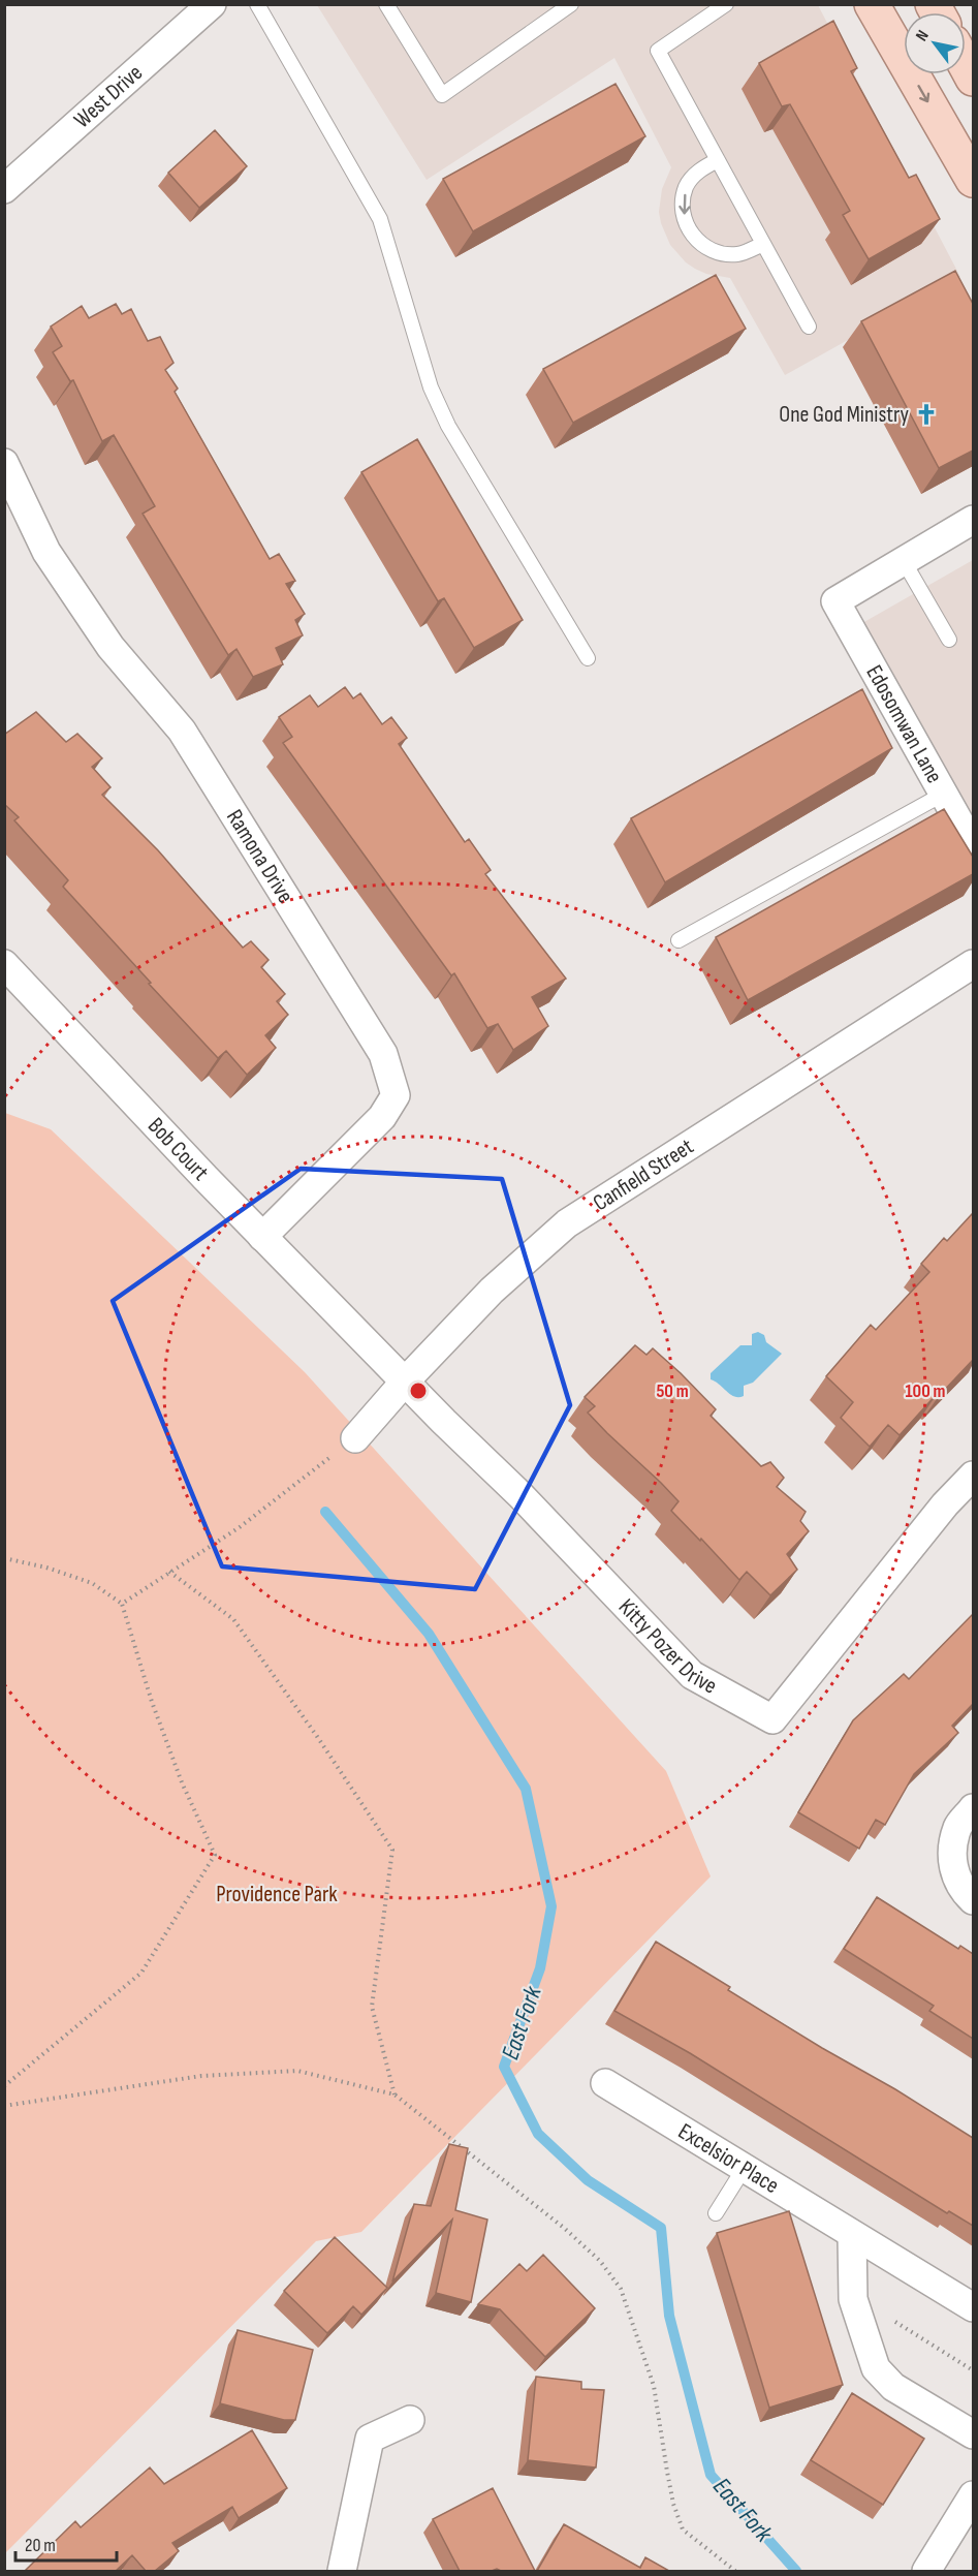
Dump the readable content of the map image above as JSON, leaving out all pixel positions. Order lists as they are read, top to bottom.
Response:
{
  "streets": {
    "street": [
      "West Drive",
      "Edosomwan Lane",
      "Ramona Drive",
      "Bob Court",
      "Canfield Street",
      "Kitty Pozer Drive",
      "Excelsior Place"
    ]
  },
  "crossings": [
    ["Ramona Drive", "Bob Court"],
    ["Bob Court", "Kitty Pozer Drive"],
    ["Canfield Street", "Kitty Pozer Drive"]
  ],
  "water": ["East Fork"],
  "parks": ["Providence Park"],
  "places": {
    "church": ["One God Ministry"]
  },
  "scale_bar": "20 m",
  "north": "top left",
  "rings": ["50 m", "100 m"]
}
